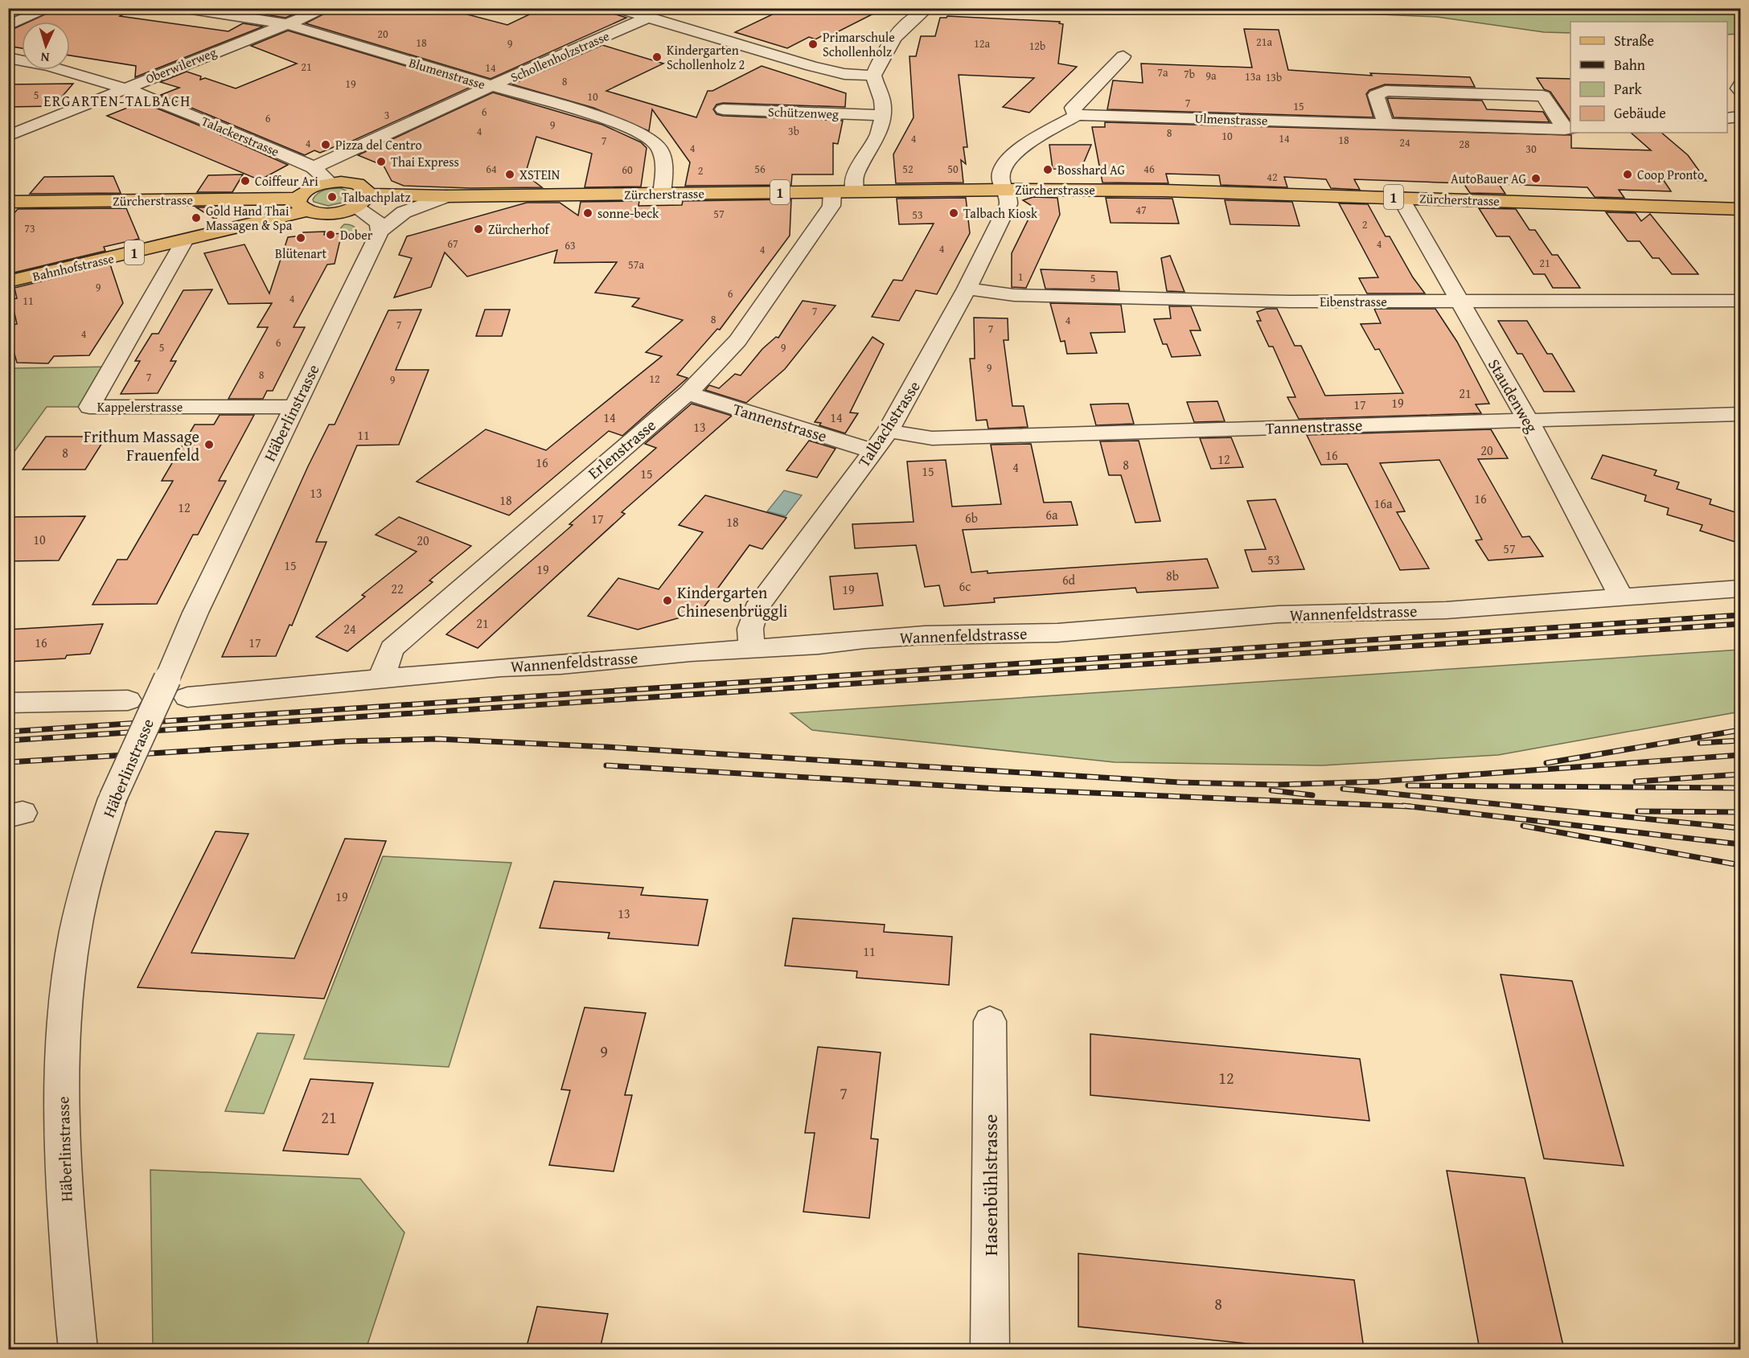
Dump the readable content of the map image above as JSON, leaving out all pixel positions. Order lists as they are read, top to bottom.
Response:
{
  "streets": {
    "main road": ["Zürcherstrasse", "1", "Bahnhofstrasse"],
    "street": [
      "Schollenholzstrasse",
      "Oberwilerweg",
      "Blumenstrasse",
      "Schützenweg",
      "Ulmenstrasse",
      "Talackerstrasse",
      "Eibenstrasse",
      "Staudenweg",
      "Kappelerstrasse",
      "Häberlinstrasse",
      "Tannenstrasse",
      "Talbachstrasse",
      "Erlenstrasse",
      "Wannenfeldstrasse",
      "Hasenbühlstrasse"
    ]
  },
  "crossings": [
    ["Schollenholzstrasse", "Blumenstrasse"],
    ["Schollenholzstrasse", "Talackerstrasse"],
    ["Oberwilerweg", "Blumenstrasse"],
    ["Oberwilerweg", "Talackerstrasse"],
    ["Blumenstrasse", "Zürcherstrasse"],
    ["Zürcherstrasse", "Bahnhofstrasse"],
    ["Zürcherstrasse", "Staudenweg"],
    ["Zürcherstrasse", "Häberlinstrasse"],
    ["Zürcherstrasse", "Talbachstrasse"],
    ["Zürcherstrasse", "Erlenstrasse"],
    ["Bahnhofstrasse", "Kappelerstrasse"],
    ["Eibenstrasse", "Staudenweg"],
    ["Eibenstrasse", "Talbachstrasse"],
    ["Staudenweg", "Tannenstrasse"],
    ["Staudenweg", "Wannenfeldstrasse"],
    ["Kappelerstrasse", "Häberlinstrasse"],
    ["Tannenstrasse", "Talbachstrasse"],
    ["Tannenstrasse", "Erlenstrasse"],
    ["Talbachstrasse", "Wannenfeldstrasse"],
    ["Erlenstrasse", "Wannenfeldstrasse"]
  ],
  "districts": ["ERGARTEN-TALBACH"],
  "places": [
    "Primarschule Schollenholz",
    "Kindergarten Schollenholz 2",
    "Pizza del Centro",
    "Thai Express",
    "Bosshard AG",
    "XSTEIN",
    "Coop Pronto",
    "AutoBauer AG",
    "Coiffeur Ari",
    "Talbachplatz",
    "sonne-beck",
    "Talbach Kiosk",
    "Gold Hand Thai Massagen & Spa",
    "Zürcherhof",
    "Dober",
    "Blütenart",
    "Frithum Massage Frauenfeld",
    "Kindergarten Chinesenbrüggli"
  ],
  "house_numbers": [
    "20",
    "21a",
    "18",
    "9",
    "12a",
    "12b",
    "21",
    "14",
    "7a",
    "7b",
    "9a",
    "13a",
    "13b",
    "8",
    "19",
    "5",
    "10",
    "7",
    "15",
    "6",
    "3",
    "6",
    "9",
    "4",
    "3b",
    "8",
    "10",
    "4",
    "14",
    "18",
    "7",
    "24",
    "4",
    "28",
    "4",
    "30",
    "64",
    "56",
    "52",
    "50",
    "46",
    "60",
    "2",
    "42",
    "47",
    "57",
    "53",
    "2",
    "73",
    "67",
    "4",
    "63",
    "4",
    "4",
    "21",
    "57a",
    "1",
    "5",
    "9",
    "6",
    "4",
    "11",
    "7",
    "8",
    "4",
    "7",
    "7",
    "4",
    "6",
    "5",
    "9",
    "9",
    "8",
    "7",
    "12",
    "9",
    "21",
    "19",
    "17",
    "14",
    "14",
    "13",
    "11",
    "20",
    "8",
    "16",
    "12",
    "16",
    "8",
    "4",
    "15",
    "15",
    "13",
    "16",
    "18",
    "16a",
    "12",
    "6a",
    "6b",
    "17",
    "18",
    "10",
    "20",
    "57",
    "53",
    "15",
    "19",
    "8b",
    "6d",
    "6c",
    "22",
    "19",
    "21",
    "24",
    "16",
    "17",
    "19",
    "13",
    "11",
    "9",
    "12",
    "7",
    "21",
    "8"
  ],
  "legend": [
    "Straße",
    "Bahn",
    "Park",
    "Gebäude"
  ],
  "north": "bottom"
}
